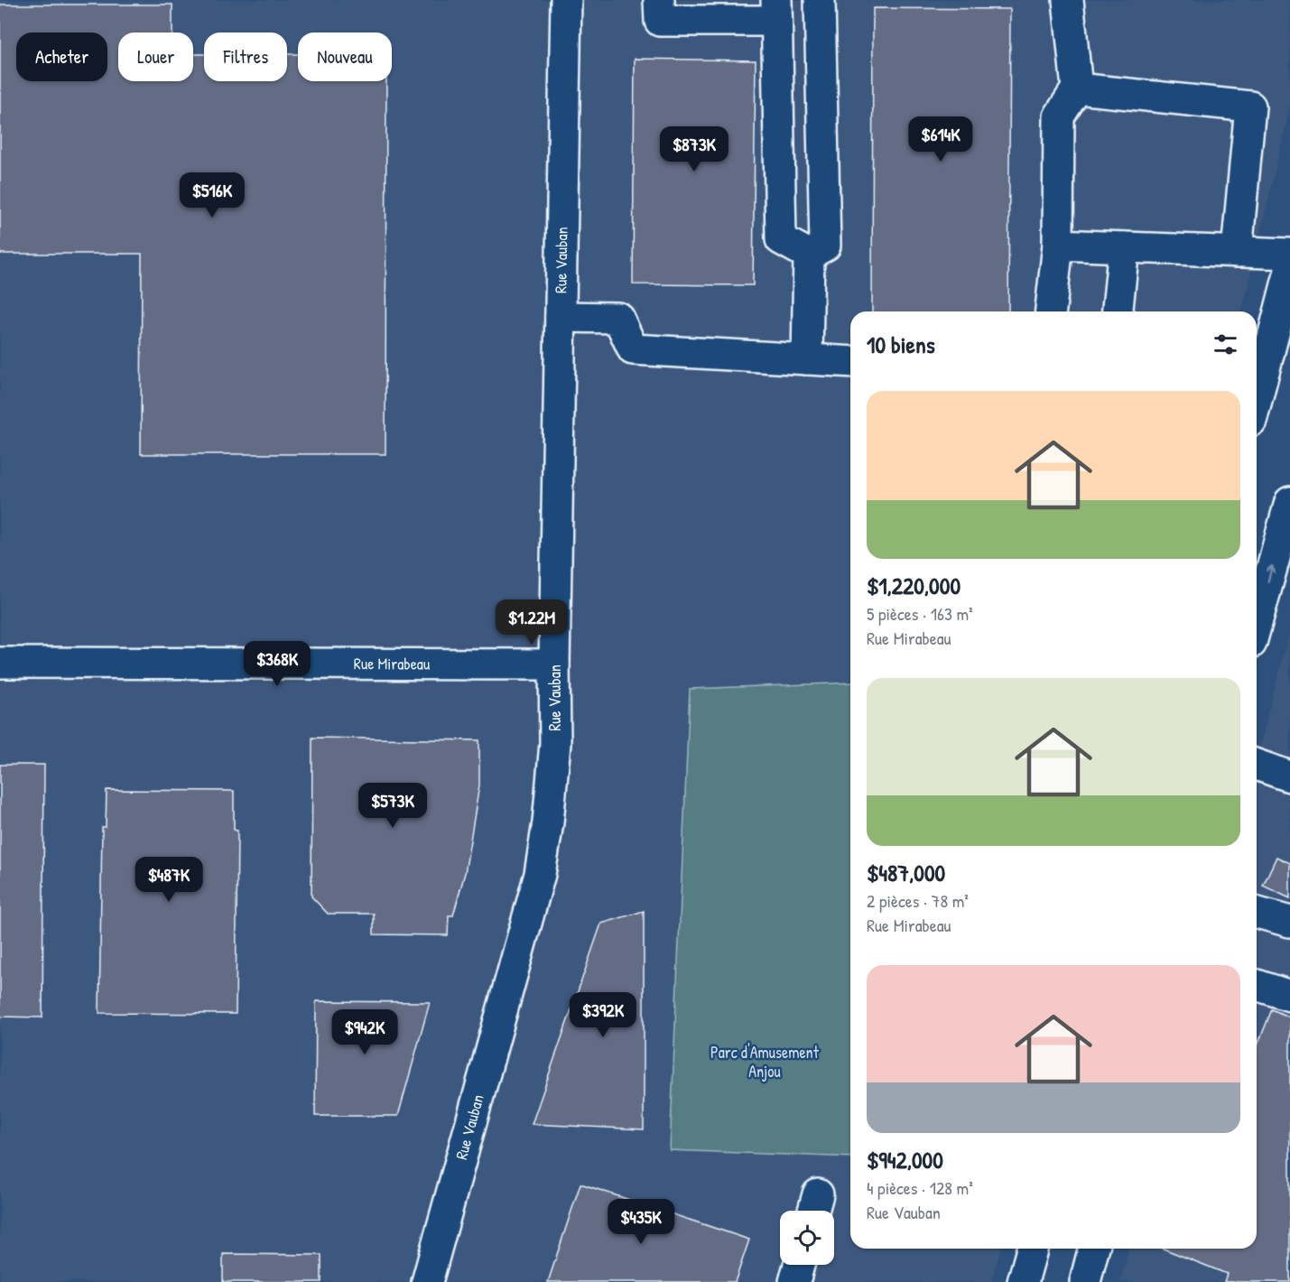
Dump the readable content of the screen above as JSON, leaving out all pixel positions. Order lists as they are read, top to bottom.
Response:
{
  "streets": {
    "street": ["Rue Vauban", "Rue Mirabeau"]
  },
  "crossings": [
    ["Rue Vauban", "Rue Mirabeau"]
  ],
  "parks": ["Parc d'Amusement Anjou"],
  "page": {
    "chip": [
      "Acheter",
      "Louer",
      "Filtres",
      "Nouveau"
    ],
    "price": [
      "$614K",
      "$873K",
      "$516K",
      "$1.22M",
      "$368K",
      "$573K",
      "$487K",
      "$392K",
      "$942K",
      "$435K"
    ],
    "heading": "10 biens",
    "list": [
      {
        "name": "$1,220,000",
        "note": "5 pièces · 163 m² · Rue Mirabeau"
      },
      {
        "name": "$487,000",
        "note": "2 pièces · 78 m² · Rue Mirabeau"
      },
      {
        "name": "$942,000",
        "note": "4 pièces · 128 m² · Rue Vauban"
      }
    ]
  }
}
